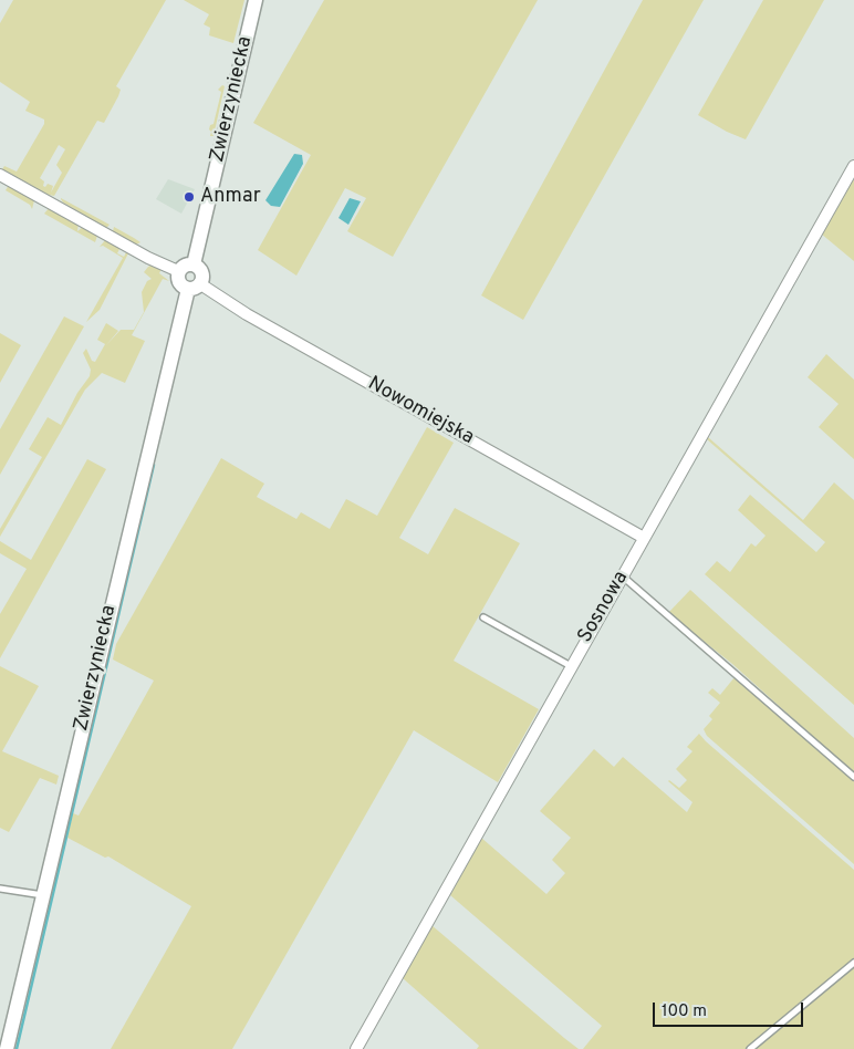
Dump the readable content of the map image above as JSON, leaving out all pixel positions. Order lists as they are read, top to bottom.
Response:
{
  "streets": {
    "street": ["Zwierzyniecka", "Nowomiejska", "Sosnowa"]
  },
  "crossings": [
    ["Zwierzyniecka", "Nowomiejska"],
    ["Nowomiejska", "Sosnowa"]
  ],
  "places": ["Anmar"],
  "scale_bar": "100 m"
}
